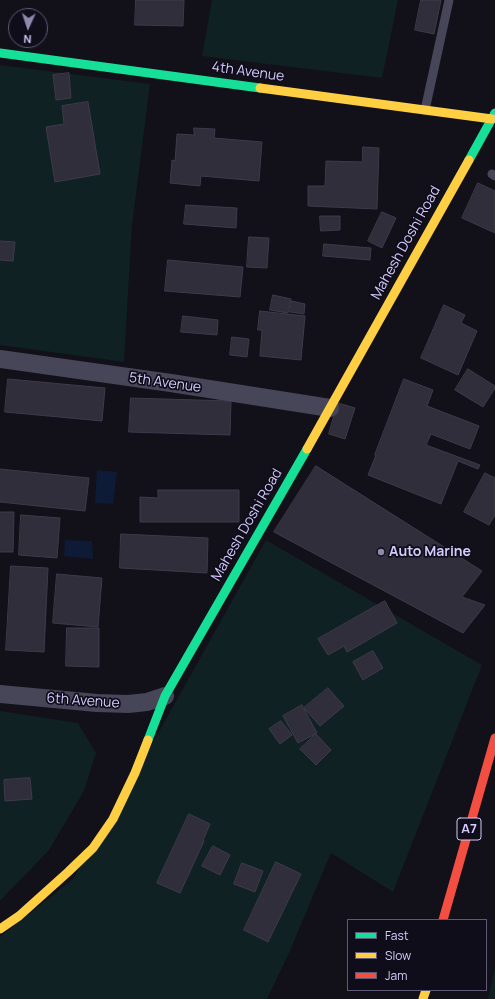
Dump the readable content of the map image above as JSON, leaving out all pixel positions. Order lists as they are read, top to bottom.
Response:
{
  "streets": {
    "main road": ["4th Avenue", "Mahesh Doshi Road", "A7"],
    "street": ["5th Avenue", "6th Avenue"]
  },
  "crossings": [
    ["4th Avenue", "Mahesh Doshi Road"],
    ["Mahesh Doshi Road", "5th Avenue"],
    ["Mahesh Doshi Road", "6th Avenue"]
  ],
  "places": ["Auto Marine"],
  "legend": ["Fast", "Slow", "Jam"],
  "north": "bottom"
}
